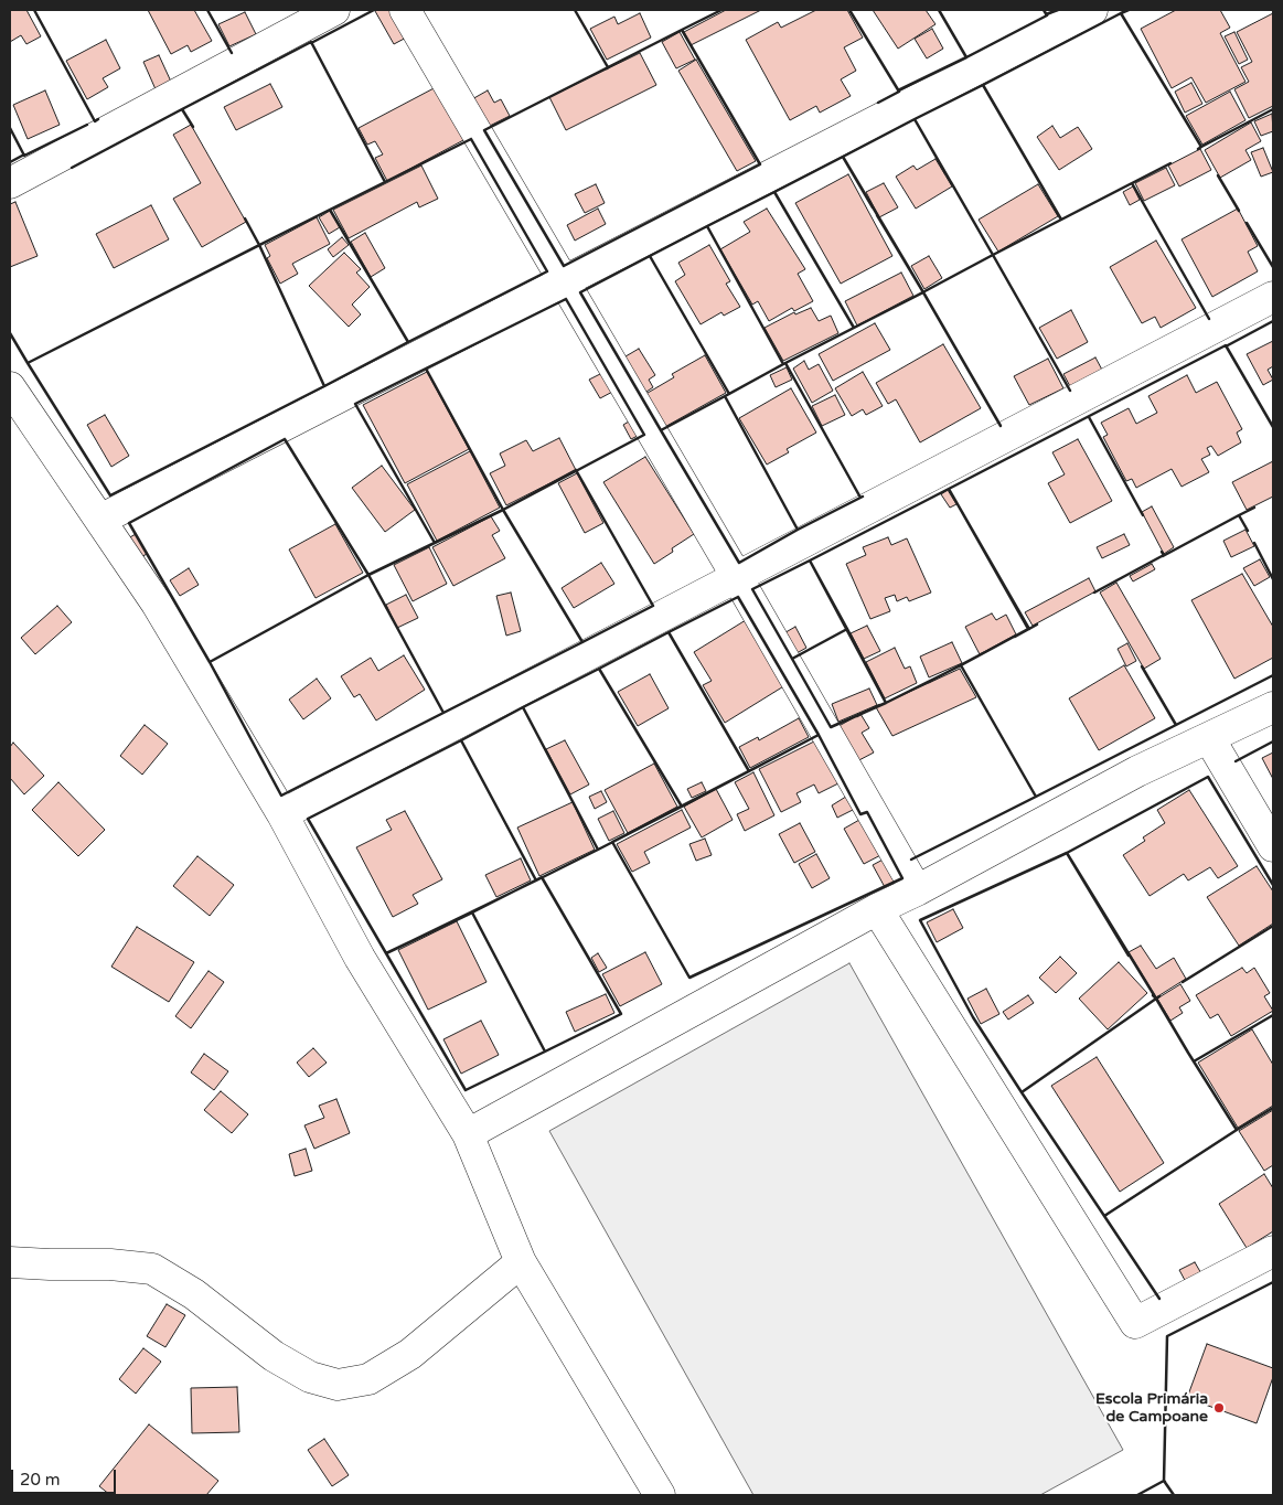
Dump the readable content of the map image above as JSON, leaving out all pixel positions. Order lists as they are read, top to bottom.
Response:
{
  "places": ["Escola Primária de Campoane"],
  "scale_bar": "20 m"
}
